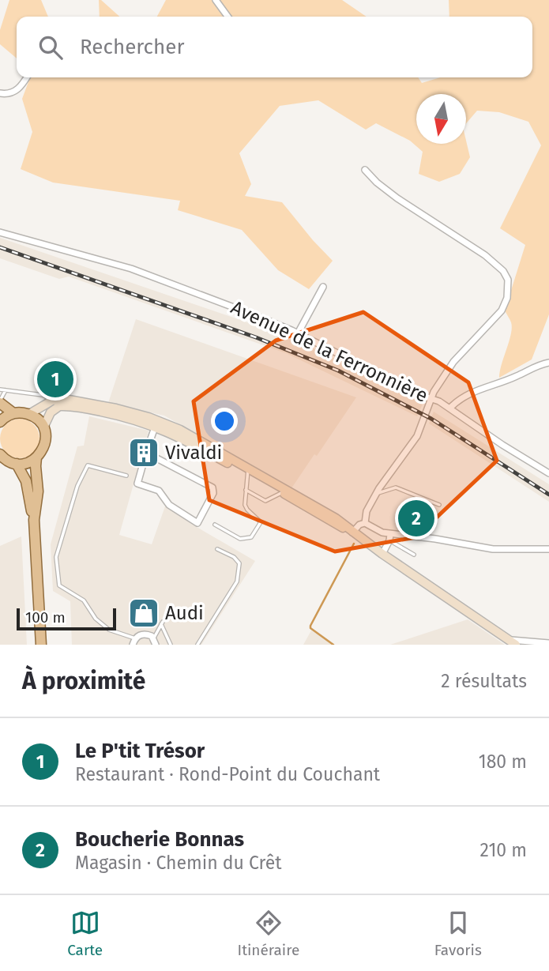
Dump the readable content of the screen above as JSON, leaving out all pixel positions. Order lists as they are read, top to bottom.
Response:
{
  "streets": {
    "street": ["Avenue de la Ferronnière"]
  },
  "places": {
    "building": ["Vivaldi"],
    "shop": ["Audi"]
  },
  "scale_bar": "100 m",
  "north": "bottom",
  "page": {
    "search": "Rechercher",
    "pins": ["1", "2"],
    "scale": "100 m",
    "heading": ["À proximité", "2 résultats"],
    "list": [
      {
        "mark": "1",
        "name": "Le P'tit Trésor",
        "note": "Restaurant · Rond-Point du Couchant",
        "value": "180 m"
      },
      {
        "mark": "2",
        "name": "Boucherie Bonnas",
        "note": "Magasin · Chemin du Crêt",
        "value": "210 m"
      }
    ],
    "nav": ["Carte", "Itinéraire", "Favoris"]
  }
}
